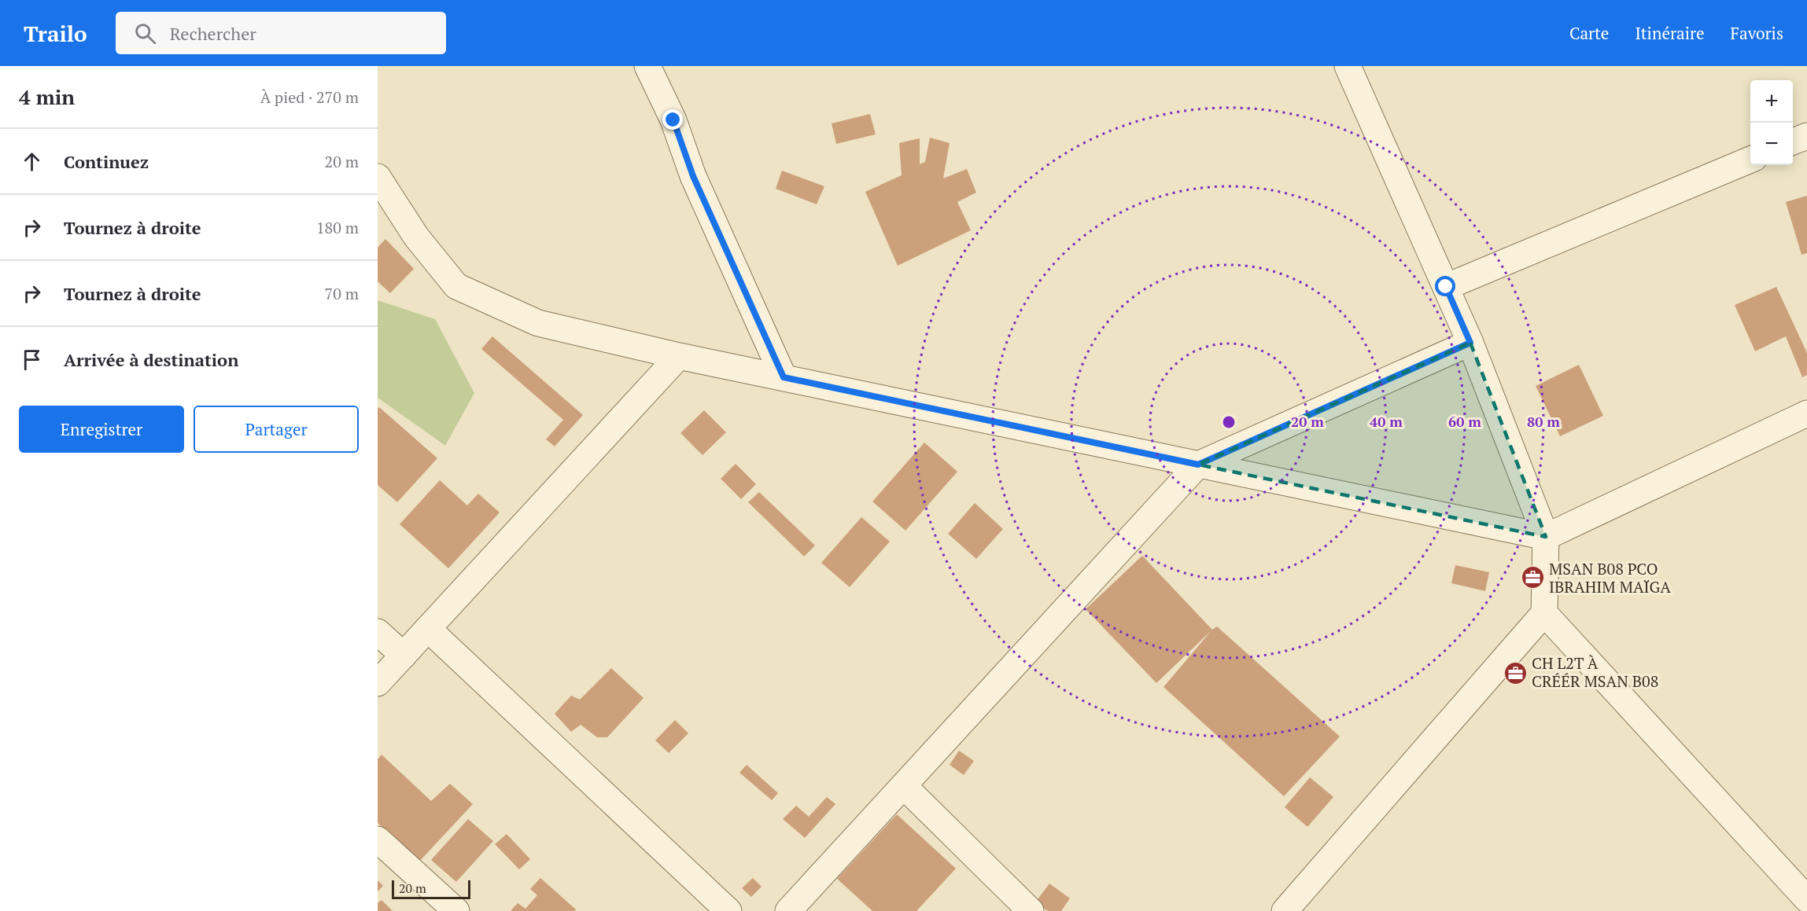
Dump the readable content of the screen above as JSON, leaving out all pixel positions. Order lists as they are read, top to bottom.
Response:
{
  "places": {
    "office": ["MSAN B08 PCO IBRAHIM MAÏGA", "CH L2T À CRÉÉR MSAN B08"]
  },
  "scale_bar": "20 m",
  "page": {
    "header": "Trailo",
    "search": "Rechercher",
    "nav": ["Carte", "Itinéraire", "Favoris"],
    "heading": ["4 min", "À pied · 270 m"],
    "map_buttons": ["+", "−"],
    "list": [
      ["Continuez", "20 m"],
      ["Tournez à droite", "180 m"],
      ["Tournez à droite", "70 m"],
      "Arrivée à destination"
    ],
    "buttons": ["Enregistrer", "Partager"],
    "scale": "20 m"
  },
  "rings": [
    "20 m",
    "40 m",
    "60 m",
    "80 m"
  ]
}
